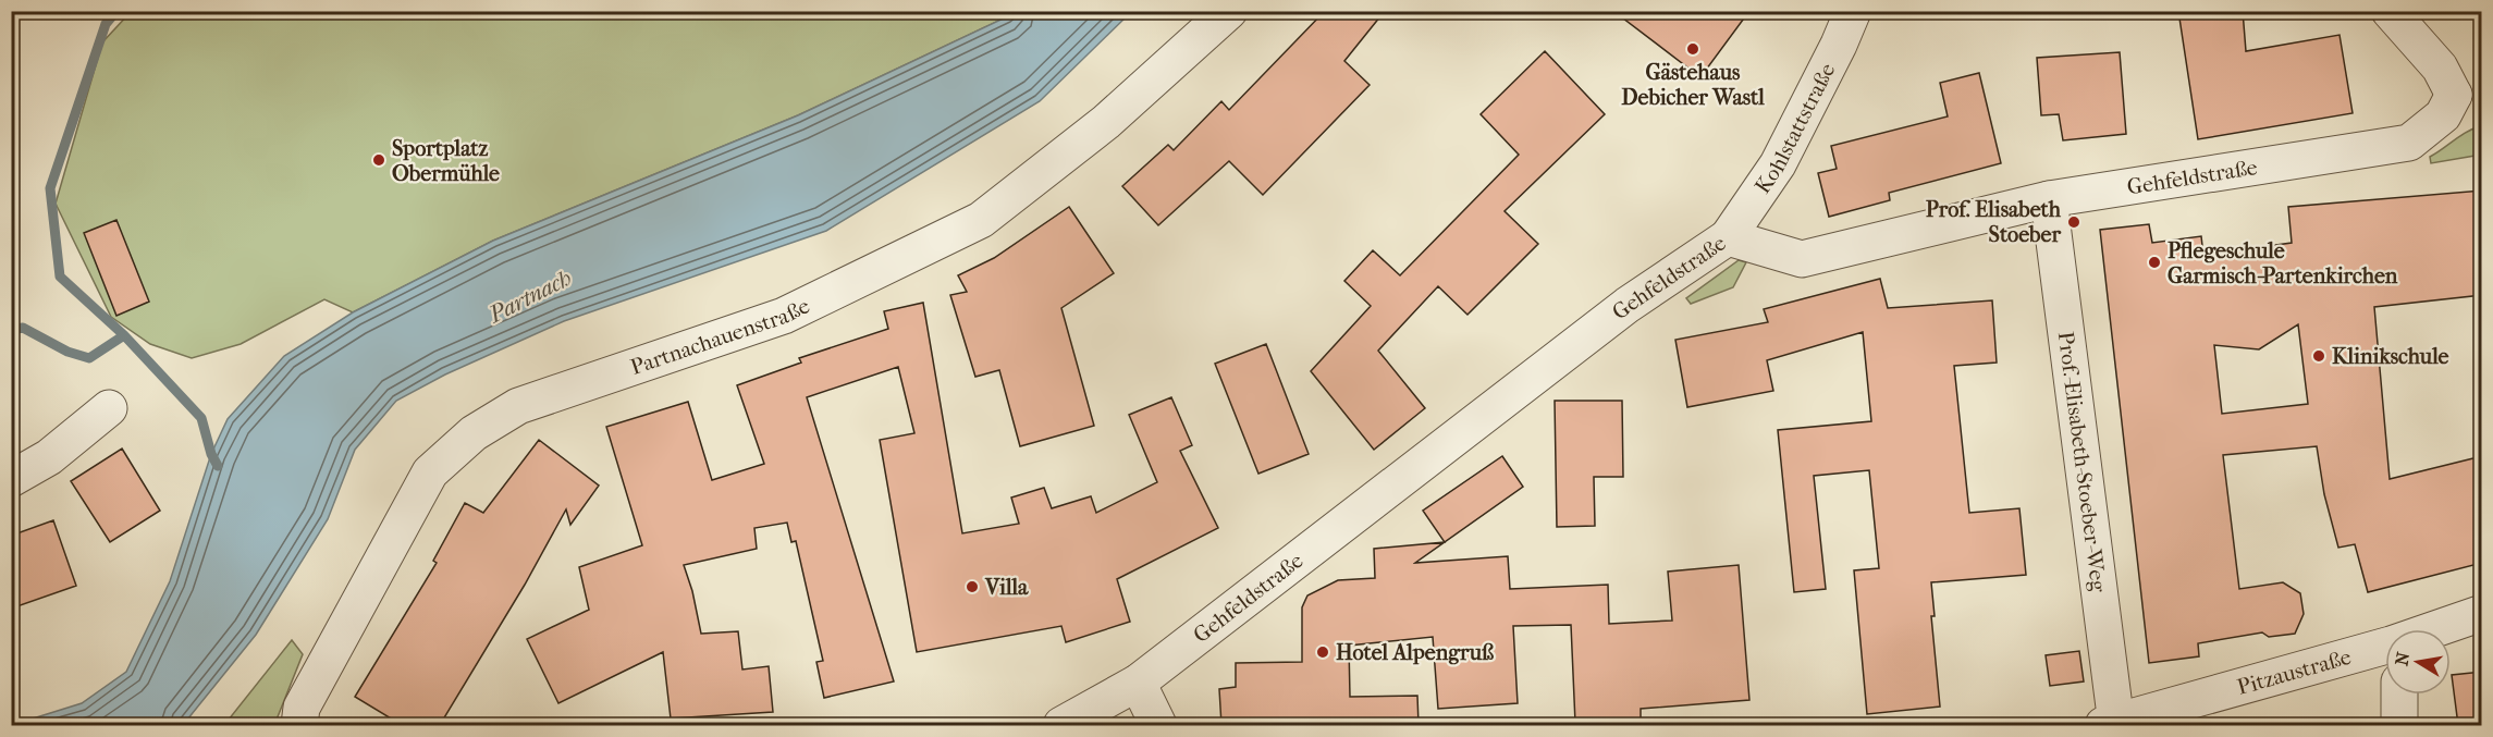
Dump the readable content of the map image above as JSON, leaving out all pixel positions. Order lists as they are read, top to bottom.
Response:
{
  "streets": {
    "street": [
      "Kohlstattstraße",
      "Gehfeldstraße",
      "Partnachauenstraße",
      "Prof.-Elisabeth-Stoeber-Weg",
      "Pitzaustraße"
    ]
  },
  "crossings": [
    ["Kohlstattstraße", "Gehfeldstraße"],
    ["Gehfeldstraße", "Prof.-Elisabeth-Stoeber-Weg"],
    ["Prof.-Elisabeth-Stoeber-Weg", "Pitzaustraße"]
  ],
  "water": ["Partnach"],
  "places": [
    "Gästehaus Debicher Wastl",
    "Sportplatz Obermühle",
    "Prof. Elisabeth Stoeber",
    "Pflegeschule Garmisch-Partenkirchen",
    "Klinikschule",
    "Villa",
    "Hotel Alpengruß"
  ],
  "north": "left"
}
